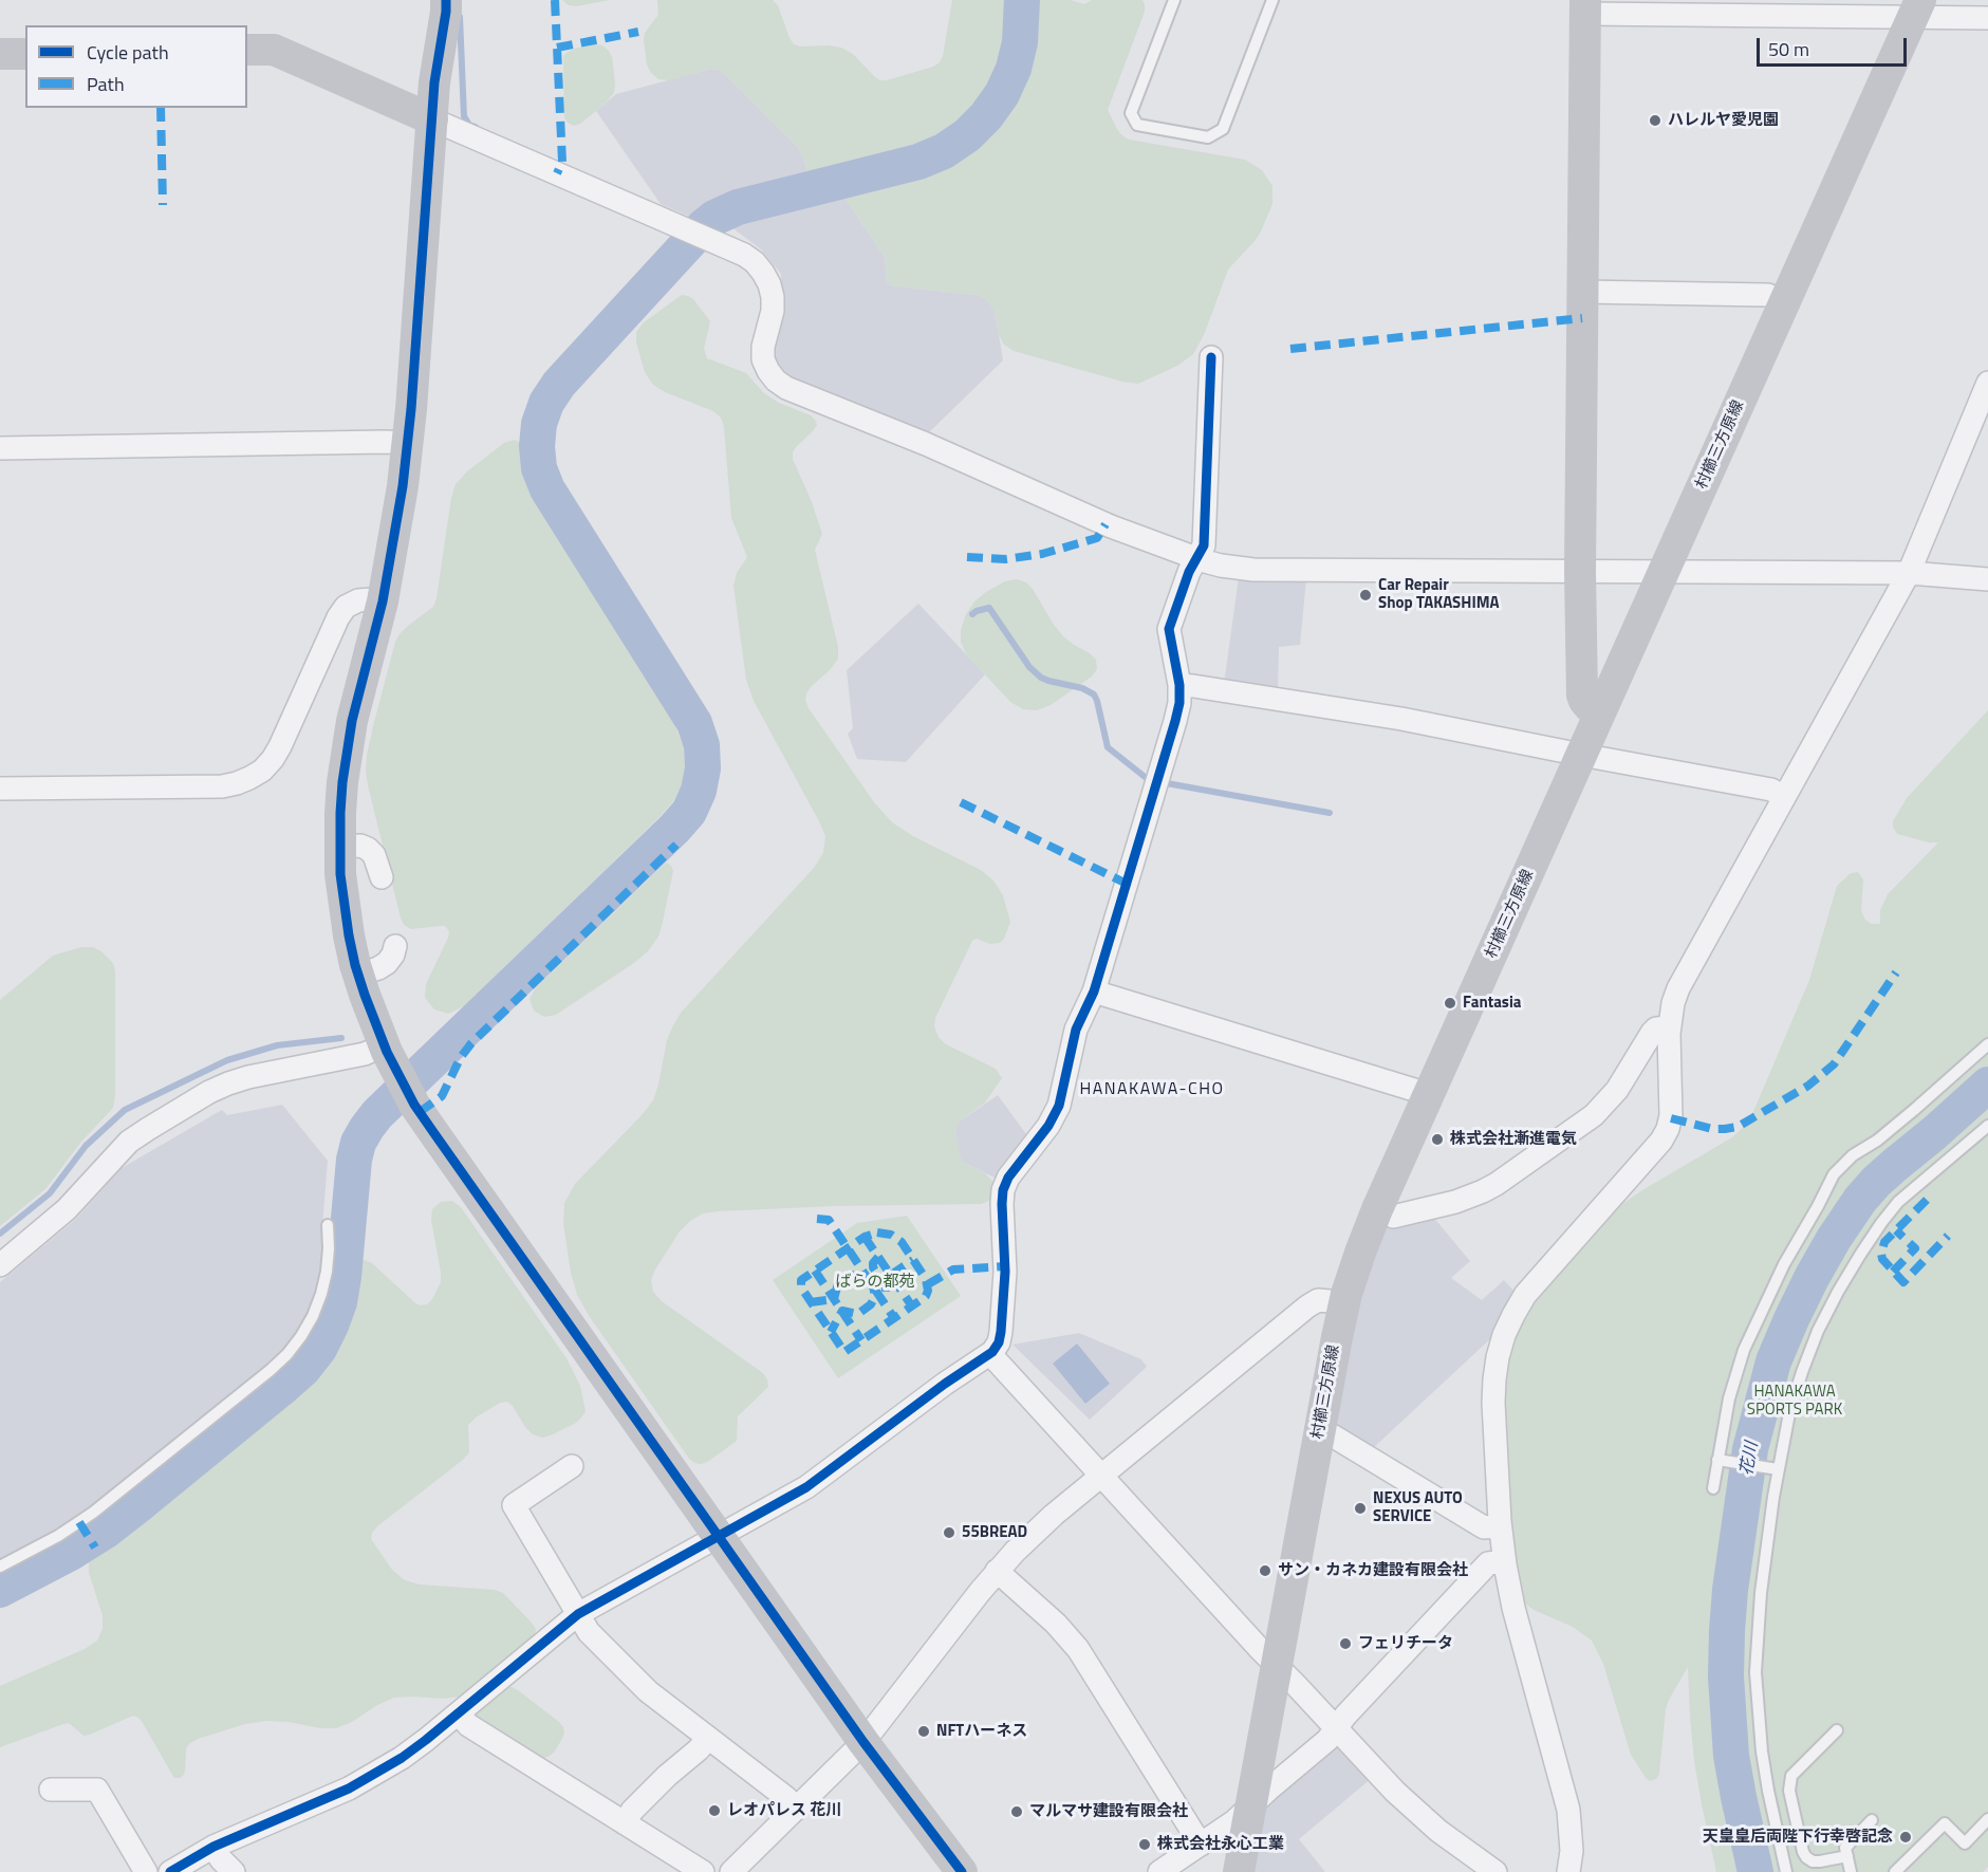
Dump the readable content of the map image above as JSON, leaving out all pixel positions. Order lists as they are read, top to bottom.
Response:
{
  "streets": {
    "street": ["村櫛三方原線"]
  },
  "districts": ["HANAKAWA-CHO"],
  "water": ["花川"],
  "parks": ["ばらの都苑", "HANAKAWA SPORTS PARK"],
  "places": [
    "ハレルヤ愛児園",
    "Car Repair Shop TAKASHIMA",
    "Fantasia",
    "株式会社漸進電気",
    "NEXUS AUTO SERVICE",
    "55BREAD",
    "サン・カネカ建設有限会社",
    "フェリチータ",
    "NFTハーネス",
    "レオパレス 花川",
    "マルマサ建設有限会社",
    "天皇皇后両陛下行幸啓記念",
    "株式会社永心工業"
  ],
  "legend": ["Cycle path", "Path"],
  "scale_bar": "50 m"
}
